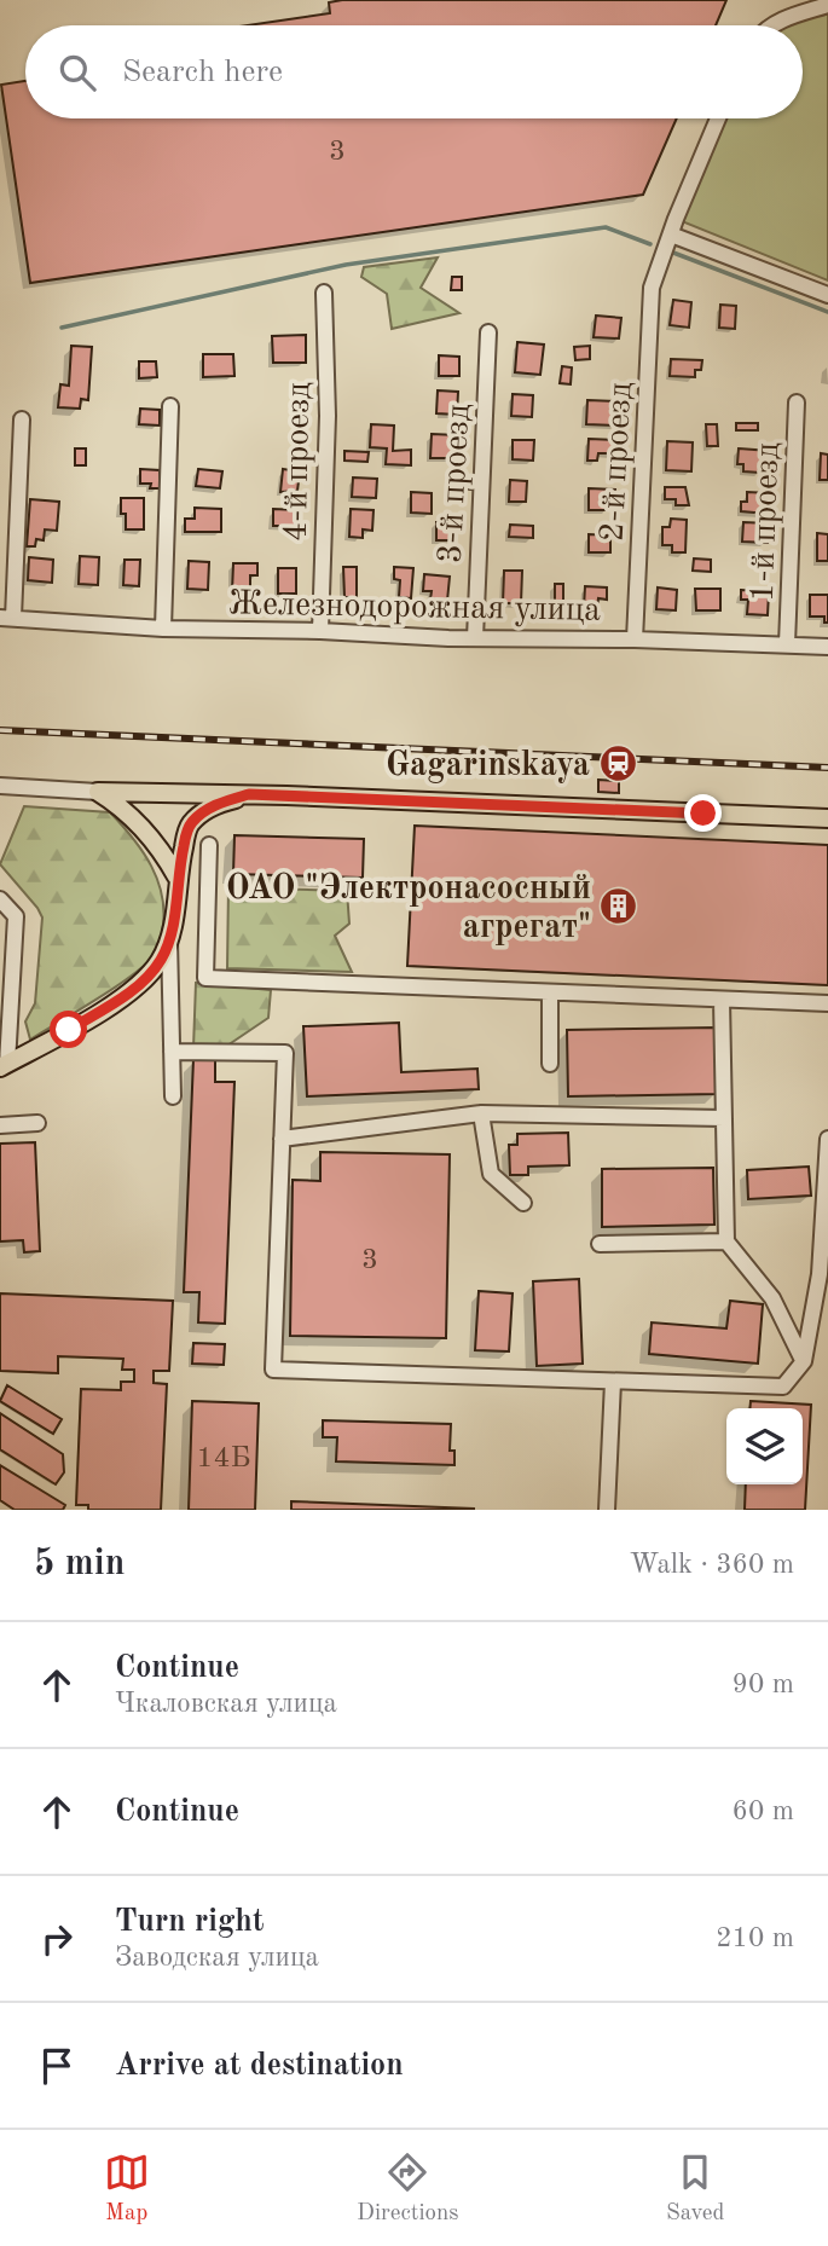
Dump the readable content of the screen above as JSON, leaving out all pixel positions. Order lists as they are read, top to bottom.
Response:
{
  "streets": {
    "street": [
      "4-й проезд",
      "2-й проезд",
      "3-й проезд",
      "1-й проезд",
      "Железнодорожная улица"
    ]
  },
  "crossings": [
    ["4-й проезд", "Железнодорожная улица"],
    ["2-й проезд", "Железнодорожная улица"],
    ["3-й проезд", "Железнодорожная улица"],
    ["1-й проезд", "Железнодорожная улица"]
  ],
  "places": {
    "station": ["Gagarinskaya"],
    "building": ["ОАО \"Электронасосный агрегат\""]
  },
  "house_numbers": ["3", "3", "14Б"],
  "page": {
    "search": "Search here",
    "heading": ["5 min", "Walk · 360 m"],
    "list": [
      ["Continue", "Чкаловская улица", "90 m"],
      ["Continue", "60 m"],
      ["Turn right", "Заводская улица", "210 m"],
      "Arrive at destination"
    ],
    "nav": ["Map", "Directions", "Saved"]
  }
}
